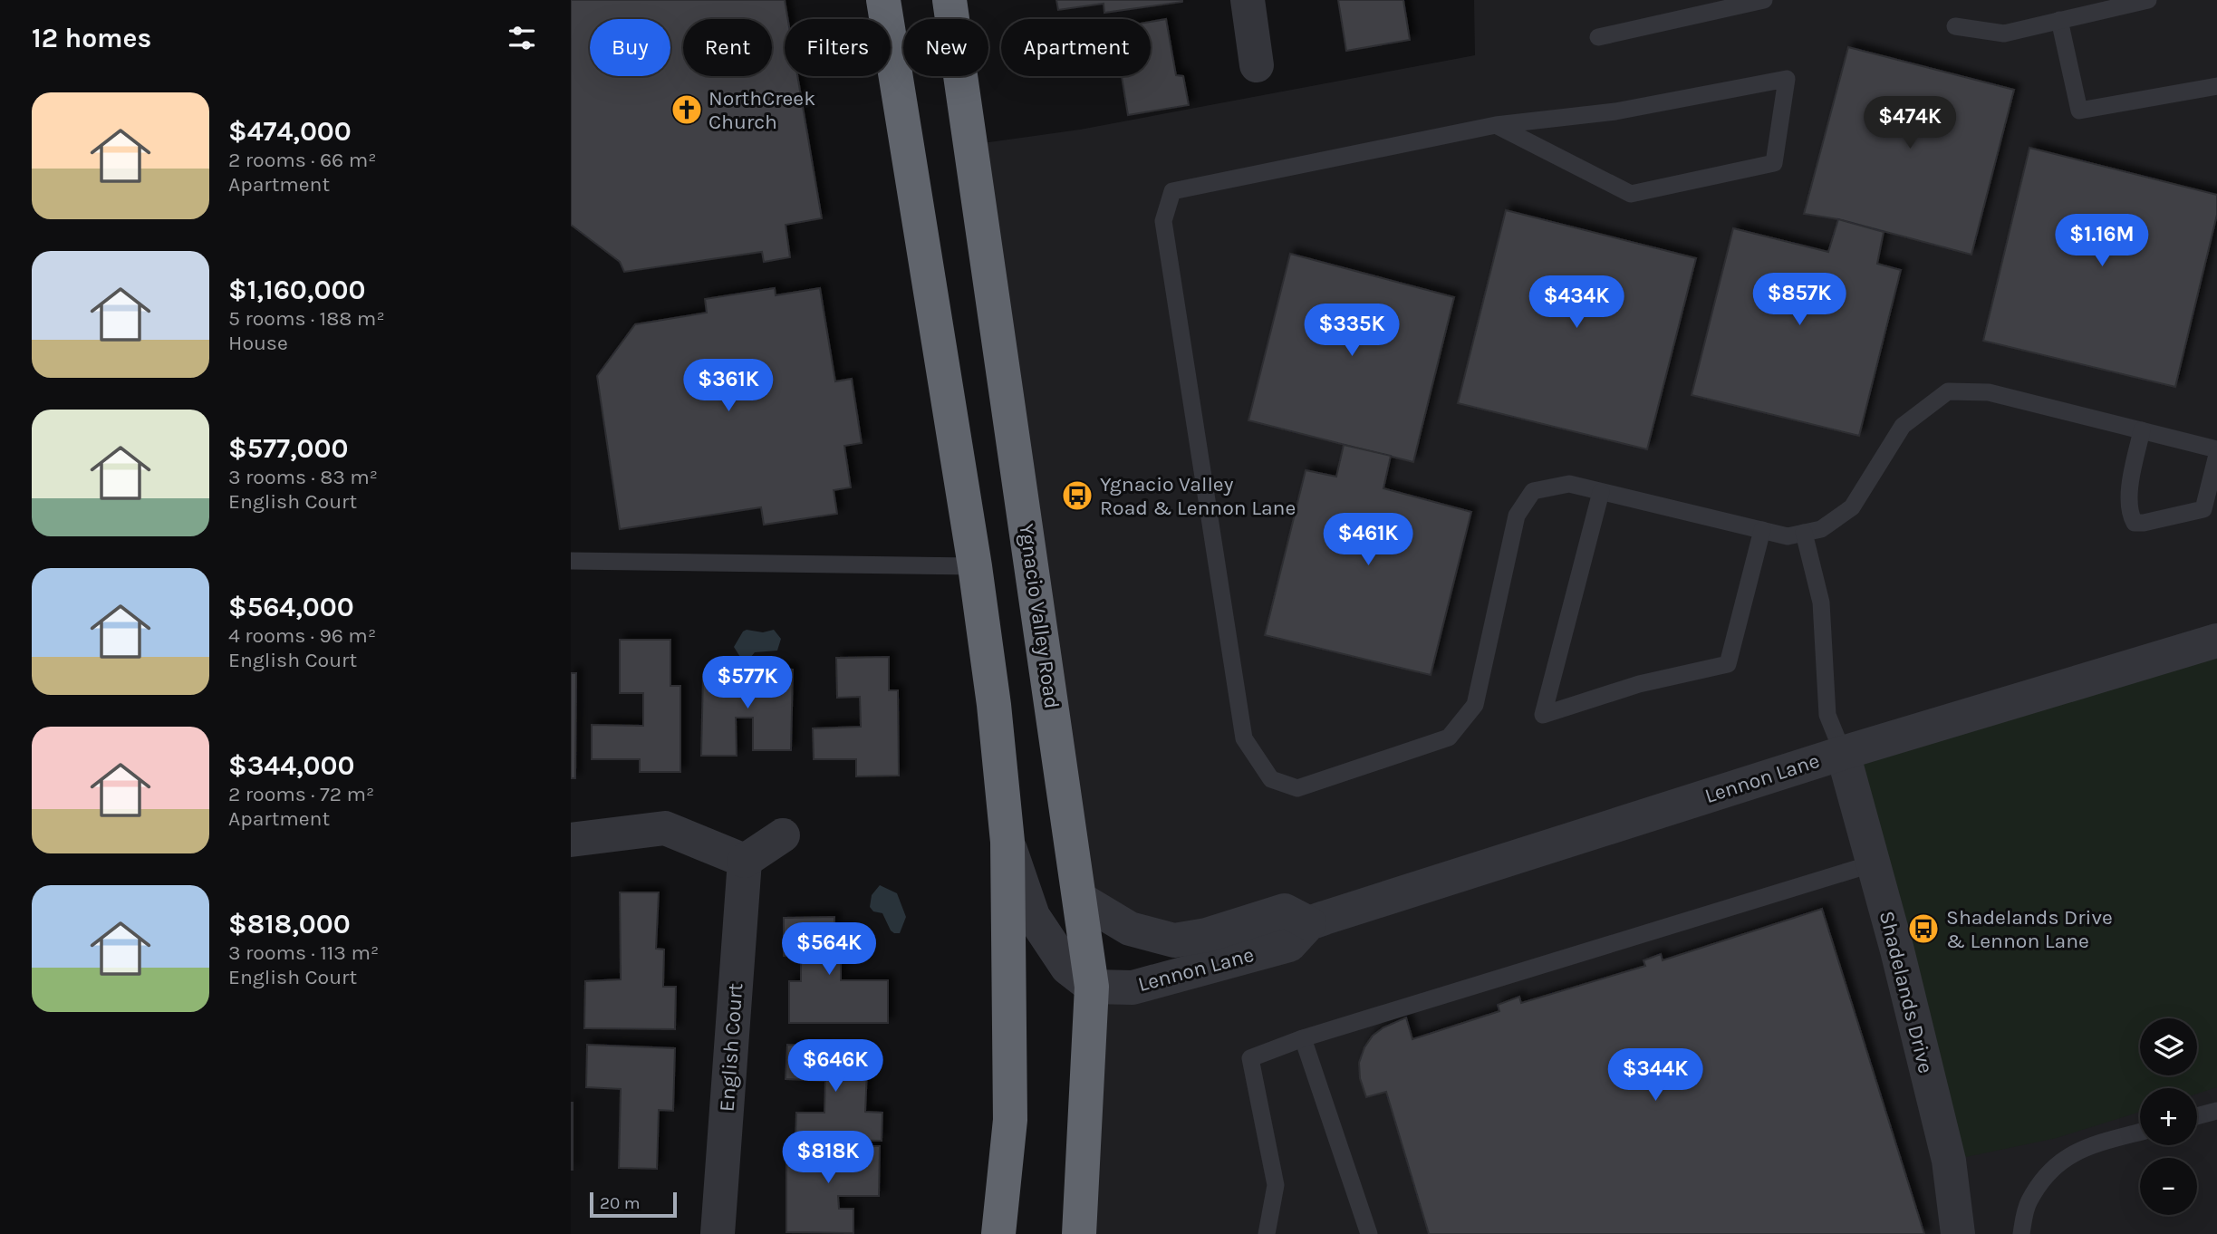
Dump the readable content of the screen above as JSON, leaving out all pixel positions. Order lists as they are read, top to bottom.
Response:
{
  "streets": {
    "highway": ["Ygnacio Valley Road"],
    "street": ["Lennon Lane", "Shadelands Drive", "English Court"]
  },
  "crossings": [
    ["Ygnacio Valley Road", "Lennon Lane"],
    ["Lennon Lane", "Shadelands Drive"]
  ],
  "places": {
    "church": ["NorthCreek Church"],
    "bus stop": ["Ygnacio Valley Road & Lennon Lane", "Shadelands Drive & Lennon Lane"]
  },
  "scale_bar": "20 m",
  "page": {
    "heading": "12 homes",
    "chip": [
      "Buy",
      "Rent",
      "Filters",
      "New",
      "Apartment"
    ],
    "list": [
      {
        "name": "$474,000",
        "note": "2 rooms · 66 m² · Apartment"
      },
      {
        "name": "$1,160,000",
        "note": "5 rooms · 188 m² · House"
      },
      {
        "name": "$577,000",
        "note": "3 rooms · 83 m² · English Court"
      },
      {
        "name": "$564,000",
        "note": "4 rooms · 96 m² · English Court"
      },
      {
        "name": "$344,000",
        "note": "2 rooms · 72 m² · Apartment"
      },
      {
        "name": "$818,000",
        "note": "3 rooms · 113 m² · English Court"
      }
    ],
    "price": [
      "$474K",
      "$1.16M",
      "$857K",
      "$434K",
      "$335K",
      "$361K",
      "$461K",
      "$577K",
      "$564K",
      "$646K",
      "$344K",
      "$818K"
    ],
    "map_buttons": ["+", "−"],
    "scale": "20 m"
  }
}
